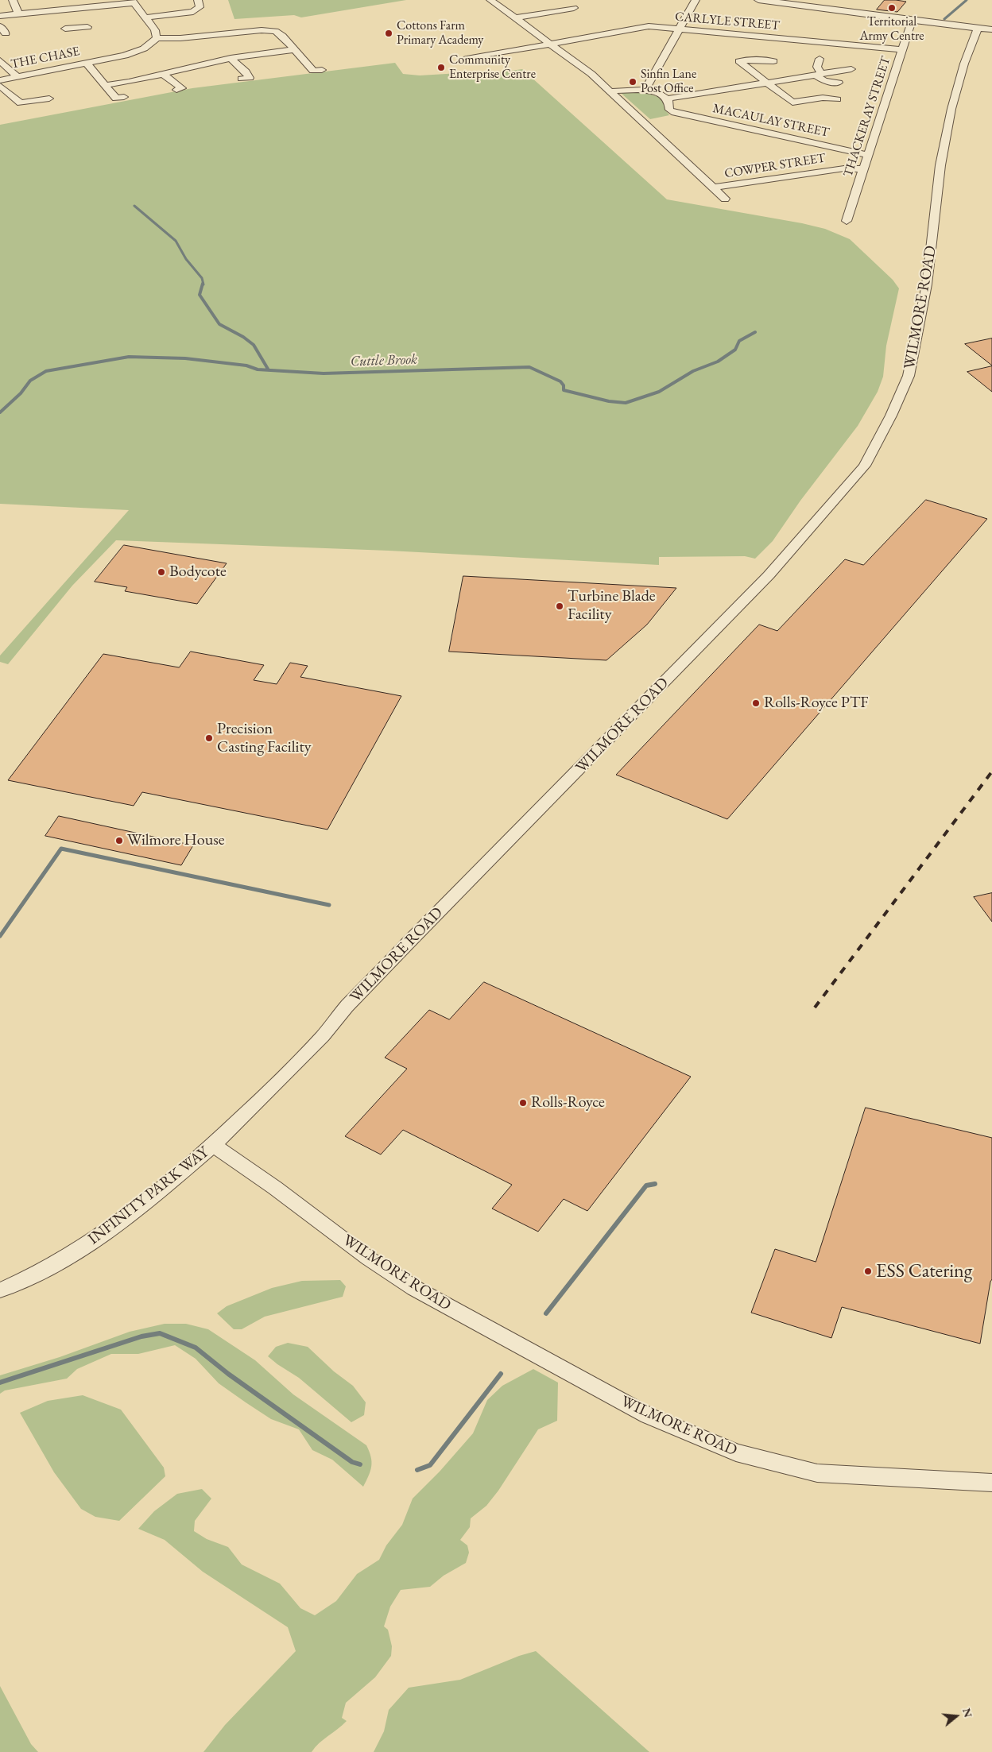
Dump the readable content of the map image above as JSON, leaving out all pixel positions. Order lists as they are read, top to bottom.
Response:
{
  "streets": {
    "street": [
      "CARLYLE STREET",
      "THE CHASE",
      "THACKERAY STREET",
      "MACAULAY STREET",
      "COWPER STREET",
      "WILMORE ROAD",
      "INFINITY PARK WAY"
    ]
  },
  "crossings": [
    ["CARLYLE STREET", "THACKERAY STREET"],
    ["THACKERAY STREET", "MACAULAY STREET"],
    ["THACKERAY STREET", "COWPER STREET"],
    ["WILMORE ROAD", "INFINITY PARK WAY"]
  ],
  "water": ["Cuttle Brook"],
  "places": [
    "Territorial Army Centre",
    "Cottons Farm Primary Academy",
    "Community Enterprise Centre",
    "Sinfin Lane Post Office",
    "Bodycote",
    "Turbine Blade Facility",
    "Rolls-Royce PTF",
    "Precision Casting Facility",
    "Wilmore House",
    "Rolls-Royce",
    "ESS Catering"
  ],
  "north": "right"
}
